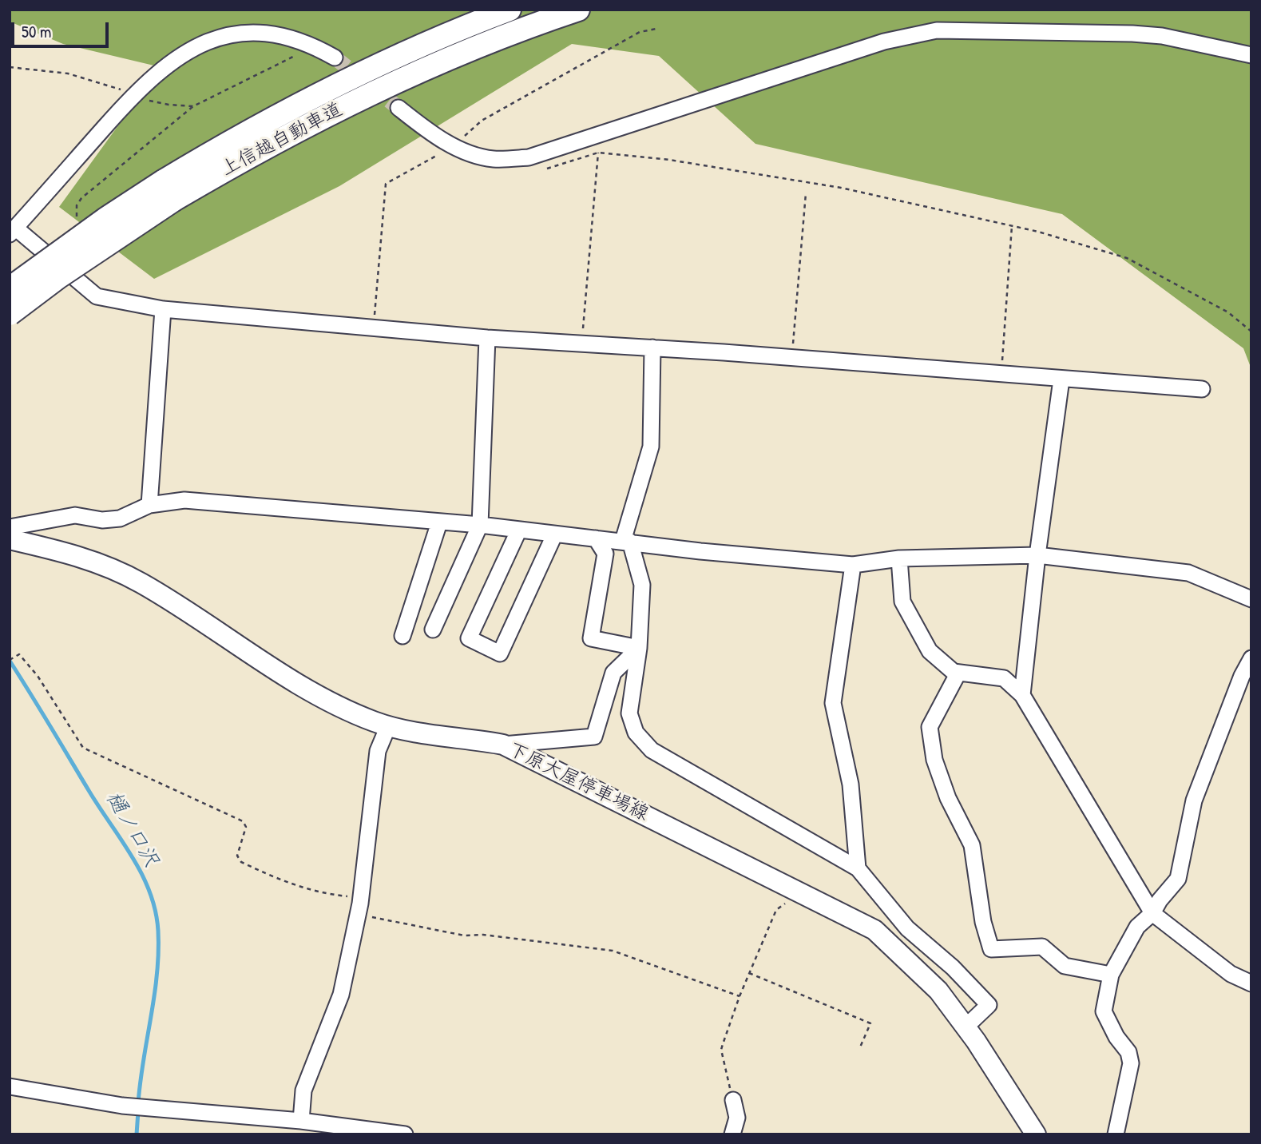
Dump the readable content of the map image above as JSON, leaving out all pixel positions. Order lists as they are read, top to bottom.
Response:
{
  "streets": {
    "highway": ["上信越自動車道"],
    "main road": ["下原大屋停車場線"]
  },
  "water": ["樋ノ口沢"],
  "scale_bar": "50 m"
}
